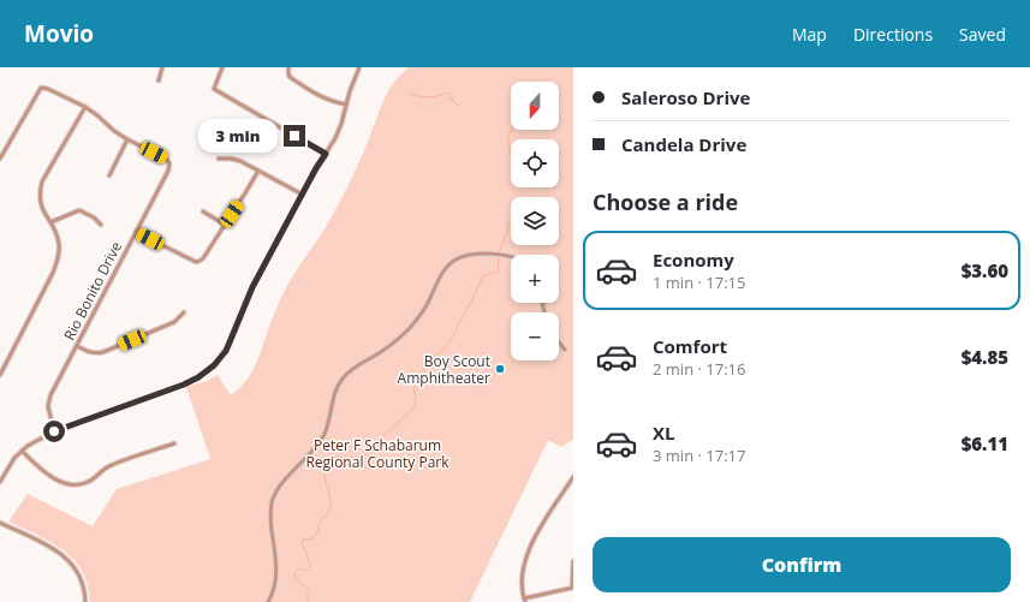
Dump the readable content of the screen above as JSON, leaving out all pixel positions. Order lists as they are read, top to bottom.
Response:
{
  "streets": {
    "street": ["Rio Bonito Drive"]
  },
  "parks": ["Peter F Schabarum Regional County Park"],
  "places": ["Boy Scout Amphitheater"],
  "north": "bottom",
  "page": {
    "header": "Movio",
    "nav": ["Map", "Directions", "Saved"],
    "banner": ["Saleroso Drive", "Candela Drive"],
    "map_buttons": ["+", "−"],
    "bubble": "3 min",
    "heading": "Choose a ride",
    "list": [
      {
        "name": "Economy",
        "note": "1 min · 17:15",
        "value": "$3.60"
      },
      {
        "name": "Comfort",
        "note": "2 min · 17:16",
        "value": "$4.85"
      },
      {
        "name": "XL",
        "note": "3 min · 17:17",
        "value": "$6.11"
      }
    ],
    "buttons": "Confirm"
  }
}
